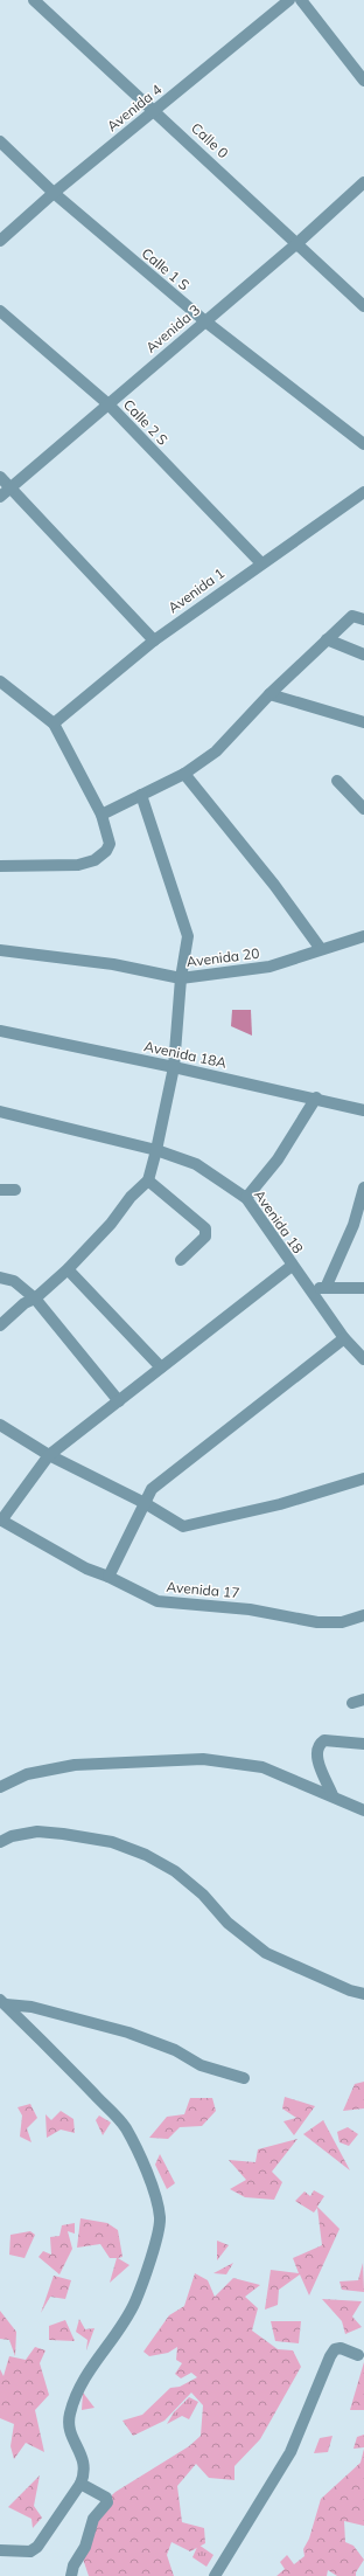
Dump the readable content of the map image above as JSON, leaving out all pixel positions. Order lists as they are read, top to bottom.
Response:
{
  "streets": {
    "street": [
      "Avenida 4",
      "Calle 0",
      "Calle 1 S",
      "Avenida 3",
      "Calle 2 S",
      "Avenida 1",
      "Avenida 20",
      "Avenida 18A",
      "Avenida 18",
      "Avenida 17"
    ]
  },
  "crossings": [
    ["Avenida 4", "Calle 0"],
    ["Avenida 4", "Calle 1 S"],
    ["Calle 0", "Avenida 3"],
    ["Calle 1 S", "Avenida 3"],
    ["Avenida 3", "Calle 2 S"],
    ["Calle 2 S", "Avenida 1"]
  ]
}
